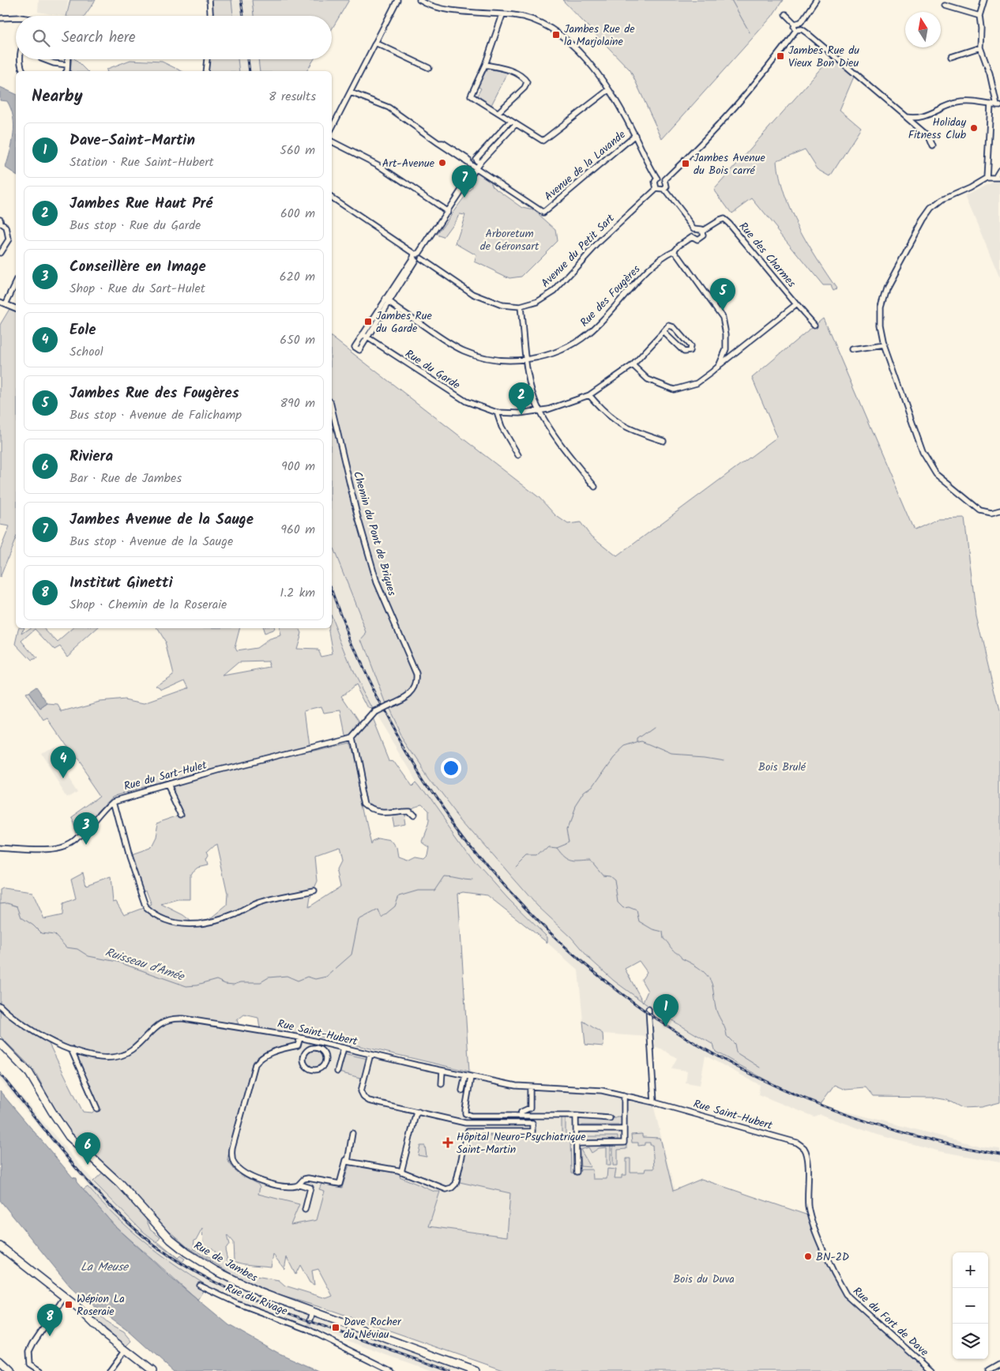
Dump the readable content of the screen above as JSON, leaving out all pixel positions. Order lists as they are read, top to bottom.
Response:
{
  "streets": {
    "main road": ["Rue de Jambes"],
    "street": [
      "Avenue de la Lavande",
      "Avenue du Petit Sart",
      "Rue des Charmes",
      "Rue des Fougères",
      "Rue du Garde",
      "Chemin du Pont de Briques",
      "Rue du Sart-Hulet",
      "Rue Saint-Hubert",
      "Rue du Rivage",
      "Rue du Fort de Dave"
    ]
  },
  "crossings": [
    ["Rue des Charmes", "Rue des Fougères"],
    ["Chemin du Pont de Briques", "Rue du Sart-Hulet"],
    ["Rue Saint-Hubert", "Rue du Fort de Dave"]
  ],
  "water": ["Ruisseau d'Amée", "La Meuse"],
  "parks": ["Arboretum de Géronsart", "Bois Brulé", "Bois du Duva"],
  "places": {
    "transit": [
      "Jambes Rue de la Marjolaine",
      "Jambes Rue du Vieux Bon Dieu",
      "Jambes Avenue du Bois carré",
      "Jambes Rue du Garde",
      "Wépion La Roseraie",
      "Dave Rocher du Néviau"
    ],
    "other": ["Holiday Fitness Club", "Art-Avenue", "BN-2D"],
    "health": ["Hôpital Neuro-Psychiatrique Saint-Martin"]
  },
  "north": "top",
  "page": {
    "search": "Search here",
    "heading": ["Nearby", "8 results"],
    "list": [
      {
        "mark": "1",
        "name": "Dave-Saint-Martin",
        "note": "Station · Rue Saint-Hubert",
        "value": "560 m"
      },
      {
        "mark": "2",
        "name": "Jambes Rue Haut Pré",
        "note": "Bus stop · Rue du Garde",
        "value": "600 m"
      },
      {
        "mark": "3",
        "name": "Conseillère en Image",
        "note": "Shop · Rue du Sart-Hulet",
        "value": "620 m"
      },
      {
        "mark": "4",
        "name": "Eole",
        "note": "School",
        "value": "650 m"
      },
      {
        "mark": "5",
        "name": "Jambes Rue des Fougères",
        "note": "Bus stop · Avenue de Falichamp",
        "value": "890 m"
      },
      {
        "mark": "6",
        "name": "Riviera",
        "note": "Bar · Rue de Jambes",
        "value": "900 m"
      },
      {
        "mark": "7",
        "name": "Jambes Avenue de la Sauge",
        "note": "Bus stop · Avenue de la Sauge",
        "value": "960 m"
      },
      {
        "mark": "8",
        "name": "Institut Ginetti",
        "note": "Shop · Chemin de la Roseraie",
        "value": "1.2 km"
      }
    ],
    "pins": [
      "7",
      "5",
      "2",
      "4",
      "3",
      "1",
      "6",
      "8"
    ],
    "map_buttons": ["+", "−"]
  }
}
